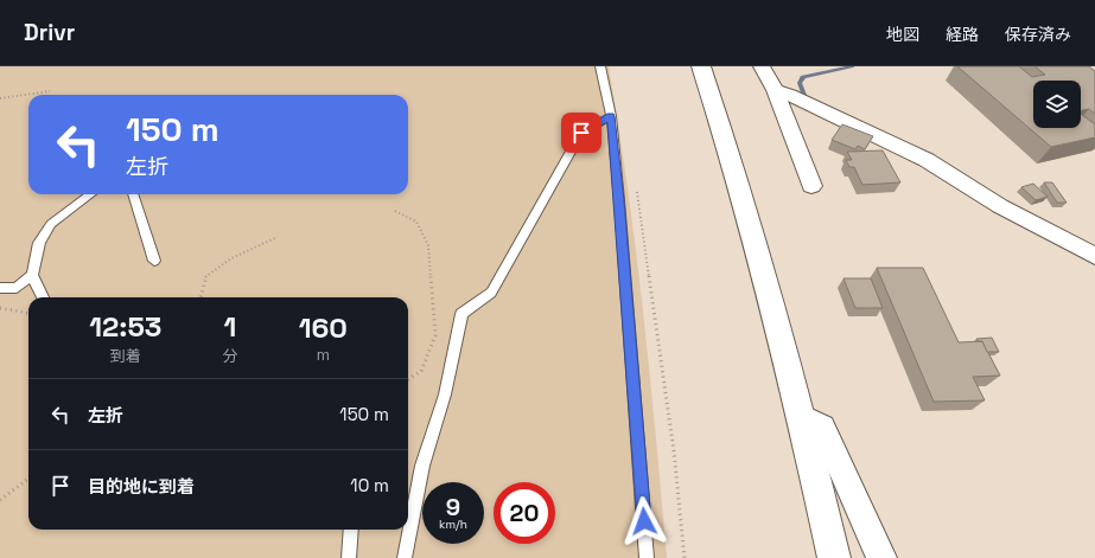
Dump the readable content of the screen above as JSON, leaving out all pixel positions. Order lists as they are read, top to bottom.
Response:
{
  "page": {
    "header": "Drivr",
    "nav": ["地図", "経路", "保存済み"],
    "turn": ["150 m", "左折"],
    "eta": [
      "12:53",
      "到着",
      "1",
      "分",
      "160",
      "m"
    ],
    "list": [
      {
        "name": "左折",
        "value": "150 m"
      },
      {
        "name": "目的地に到着",
        "value": "10 m"
      }
    ],
    "speed": "9 km/h",
    "limit": "20"
  }
}
